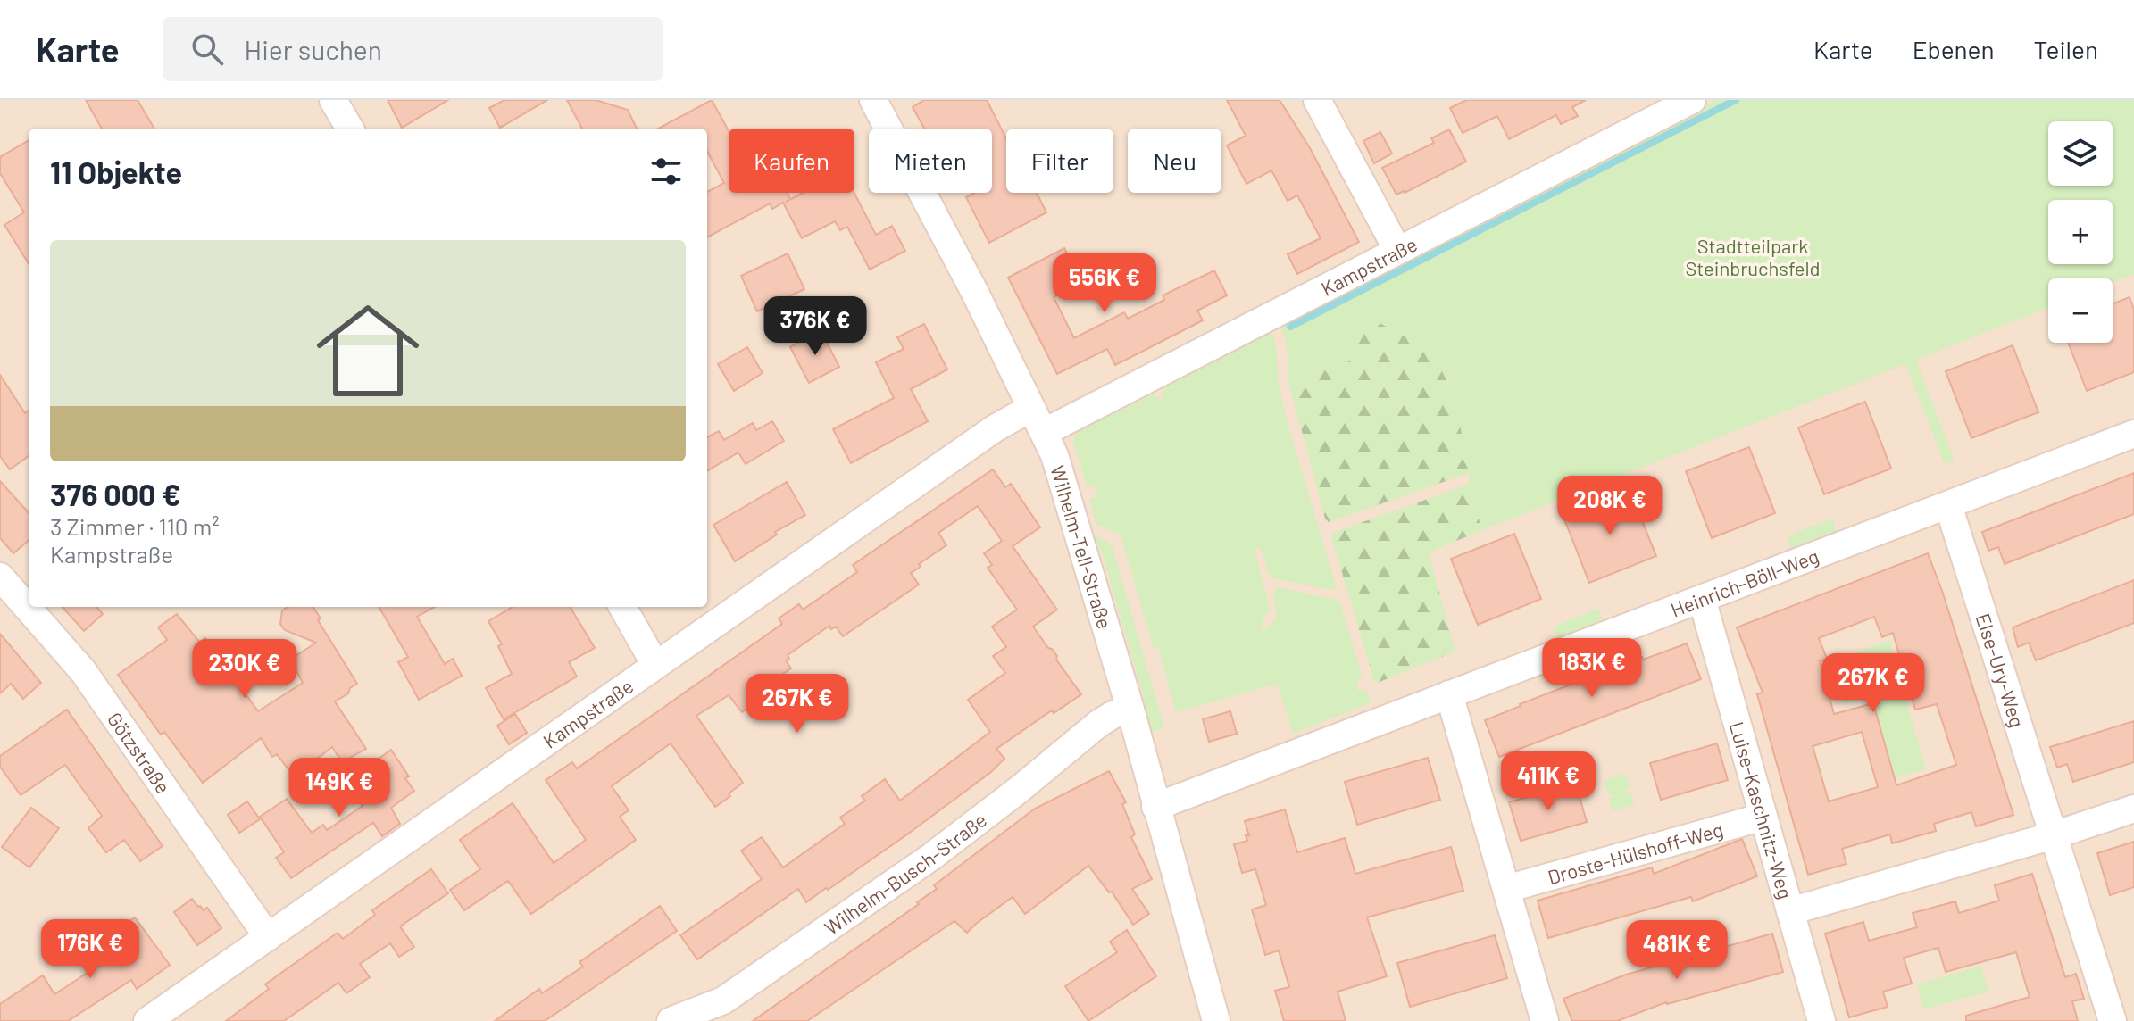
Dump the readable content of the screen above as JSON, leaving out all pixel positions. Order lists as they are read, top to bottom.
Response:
{
  "streets": {
    "street": [
      "Kampstraße",
      "Wilhelm-Tell-Straße",
      "Heinrich-Böll-Weg",
      "Else-Ury-Weg",
      "Götzstraße",
      "Luise-Kaschnitz-Weg",
      "Droste-Hülshoff-Weg",
      "Wilhelm-Busch-Straße"
    ]
  },
  "crossings": [
    ["Kampstraße", "Wilhelm-Tell-Straße"],
    ["Kampstraße", "Götzstraße"],
    ["Wilhelm-Tell-Straße", "Heinrich-Böll-Weg"],
    ["Wilhelm-Tell-Straße", "Wilhelm-Busch-Straße"],
    ["Heinrich-Böll-Weg", "Else-Ury-Weg"],
    ["Heinrich-Böll-Weg", "Luise-Kaschnitz-Weg"],
    ["Luise-Kaschnitz-Weg", "Droste-Hülshoff-Weg"]
  ],
  "parks": ["Stadtteilpark Steinbruchsfeld"],
  "page": {
    "header": "Karte",
    "search": "Hier suchen",
    "nav": ["Karte", "Ebenen", "Teilen"],
    "map_buttons": ["+", "−"],
    "chip": [
      "Kaufen",
      "Mieten",
      "Filter",
      "Neu"
    ],
    "heading": "11 Objekte",
    "list": [
      {
        "name": "376 000 €",
        "note": "3 Zimmer · 110 m² · Kampstraße"
      }
    ],
    "price": [
      "556K €",
      "376K €",
      "208K €",
      "183K €",
      "230K €",
      "267K €",
      "267K €",
      "411K €",
      "149K €",
      "176K €",
      "481K €"
    ]
  }
}
